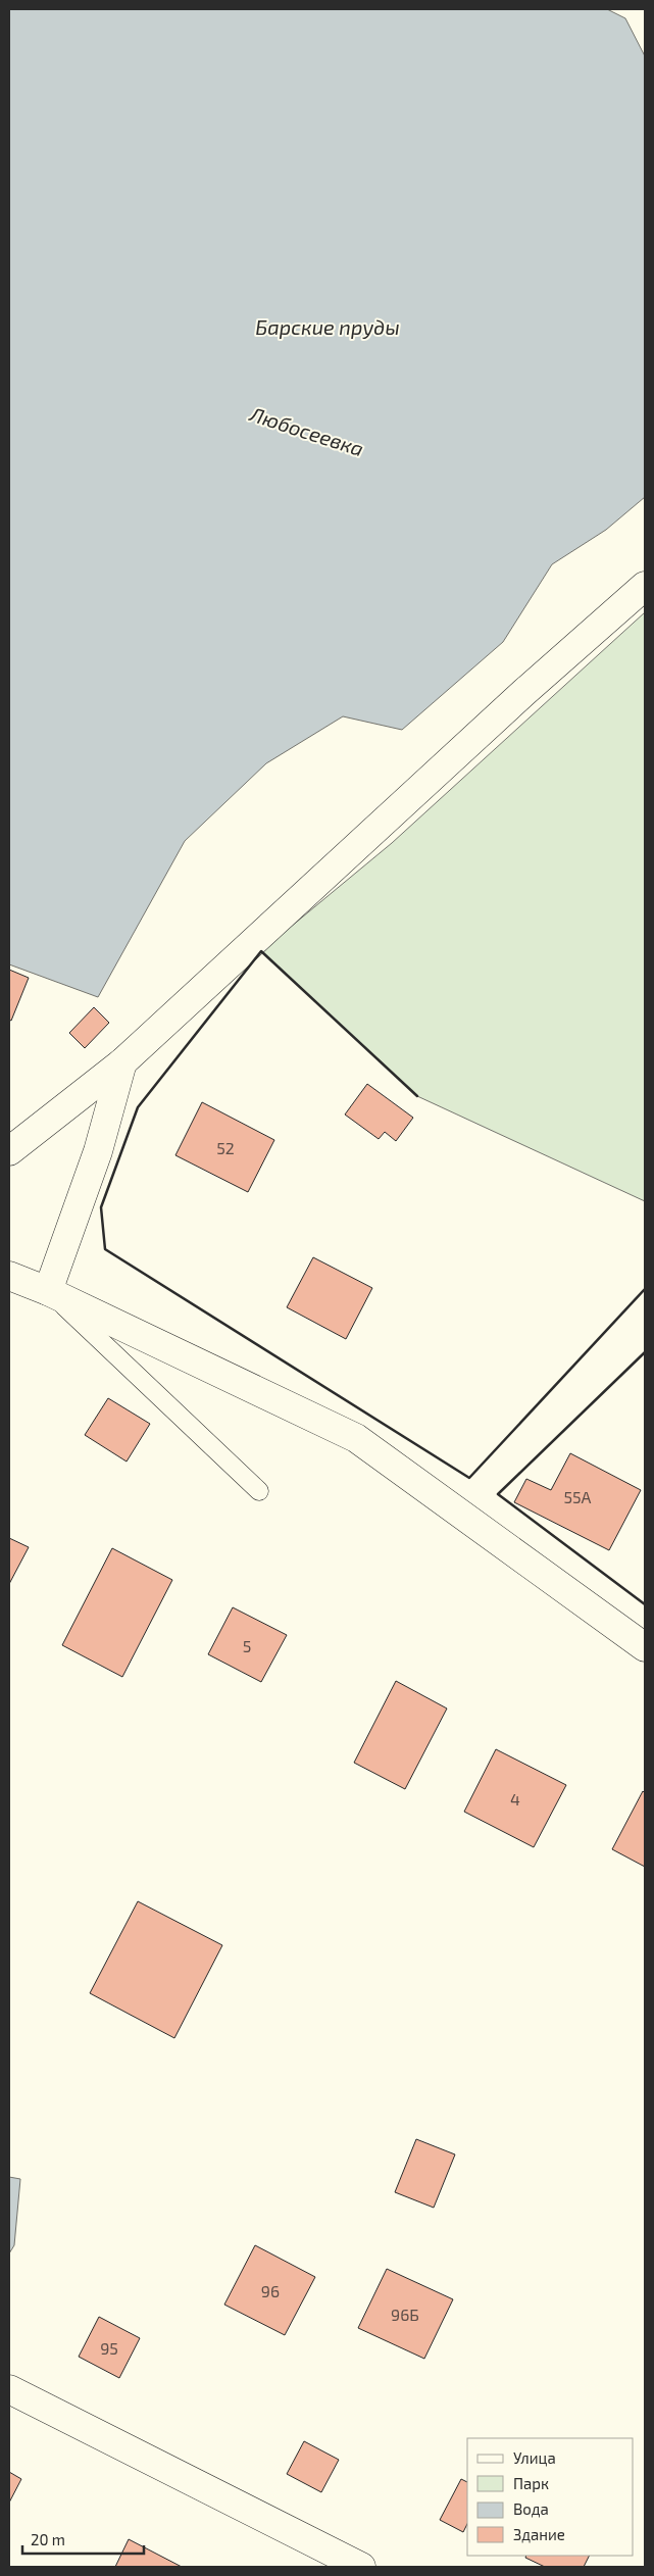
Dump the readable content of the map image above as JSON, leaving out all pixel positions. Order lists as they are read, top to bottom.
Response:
{
  "water": ["Барские пруды", "Любосеевка"],
  "house_numbers": [
    "52",
    "55А",
    "5",
    "4",
    "96",
    "96Б",
    "95"
  ],
  "legend": [
    "Улица",
    "Парк",
    "Вода",
    "Здание"
  ],
  "scale_bar": "20 m"
}
